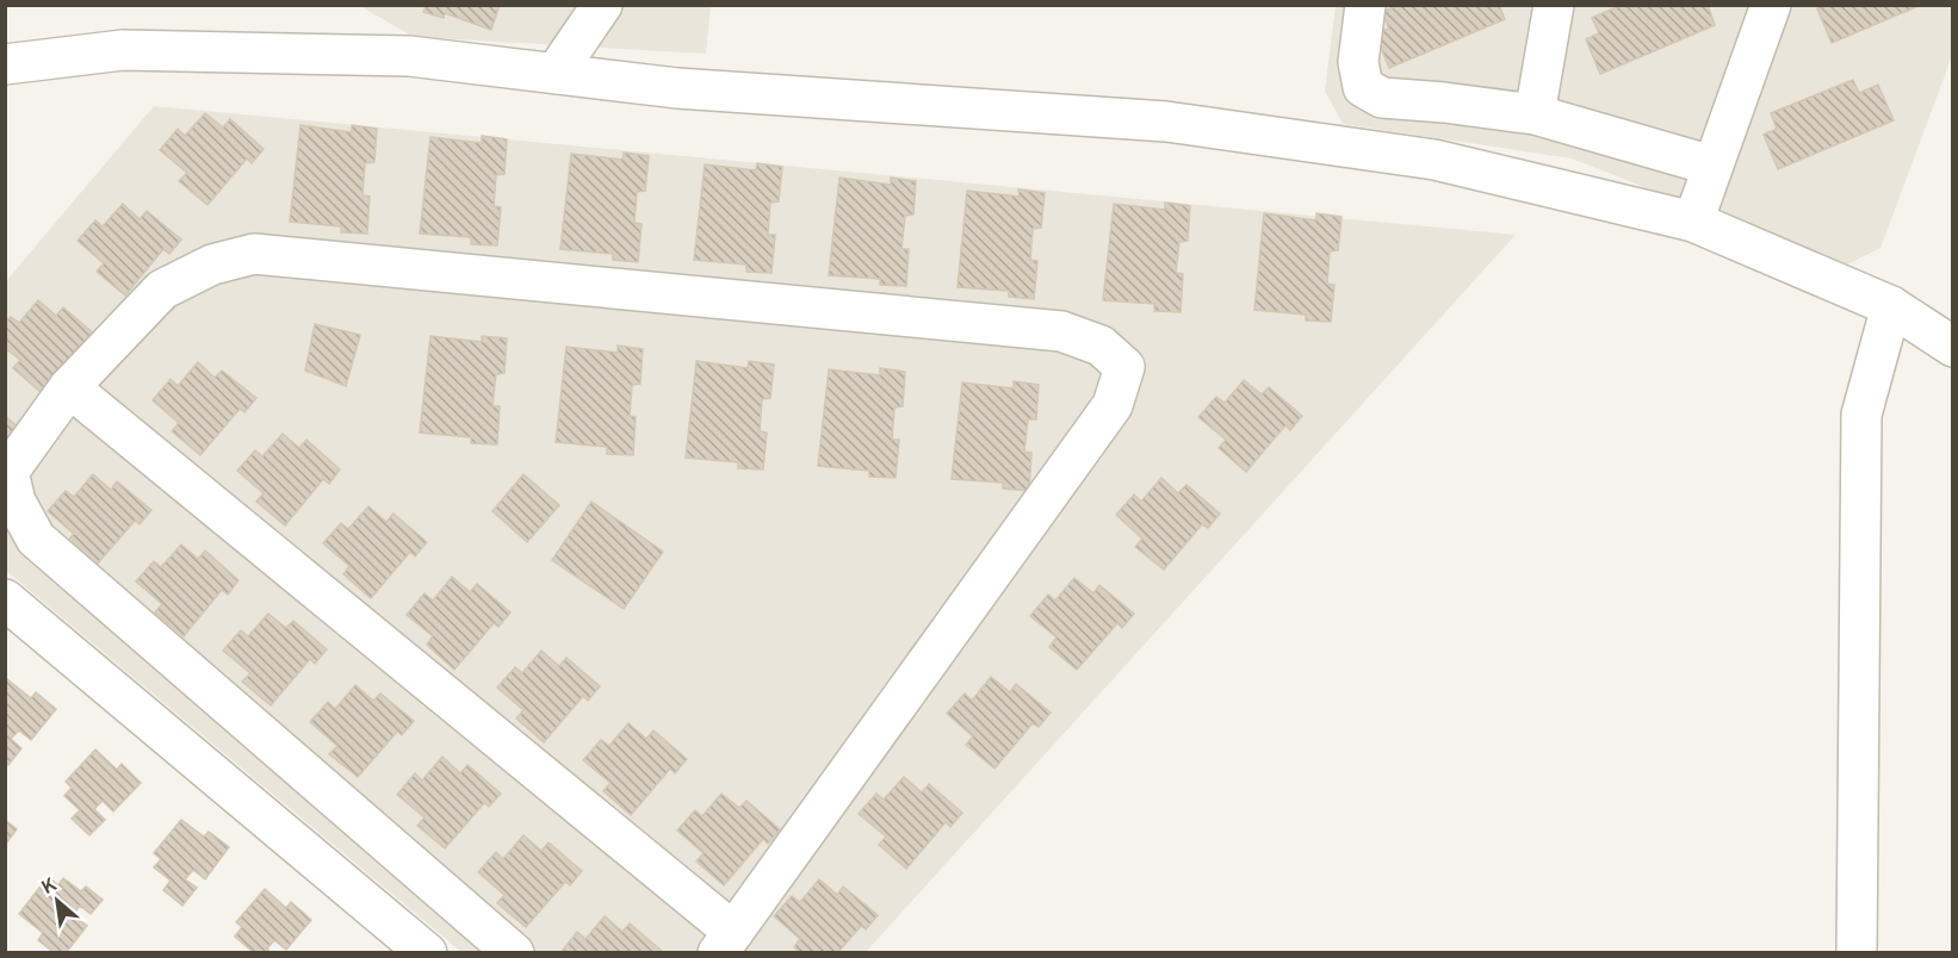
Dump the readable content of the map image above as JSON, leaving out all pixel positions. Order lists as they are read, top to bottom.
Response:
{
  "north": "top left"
}
